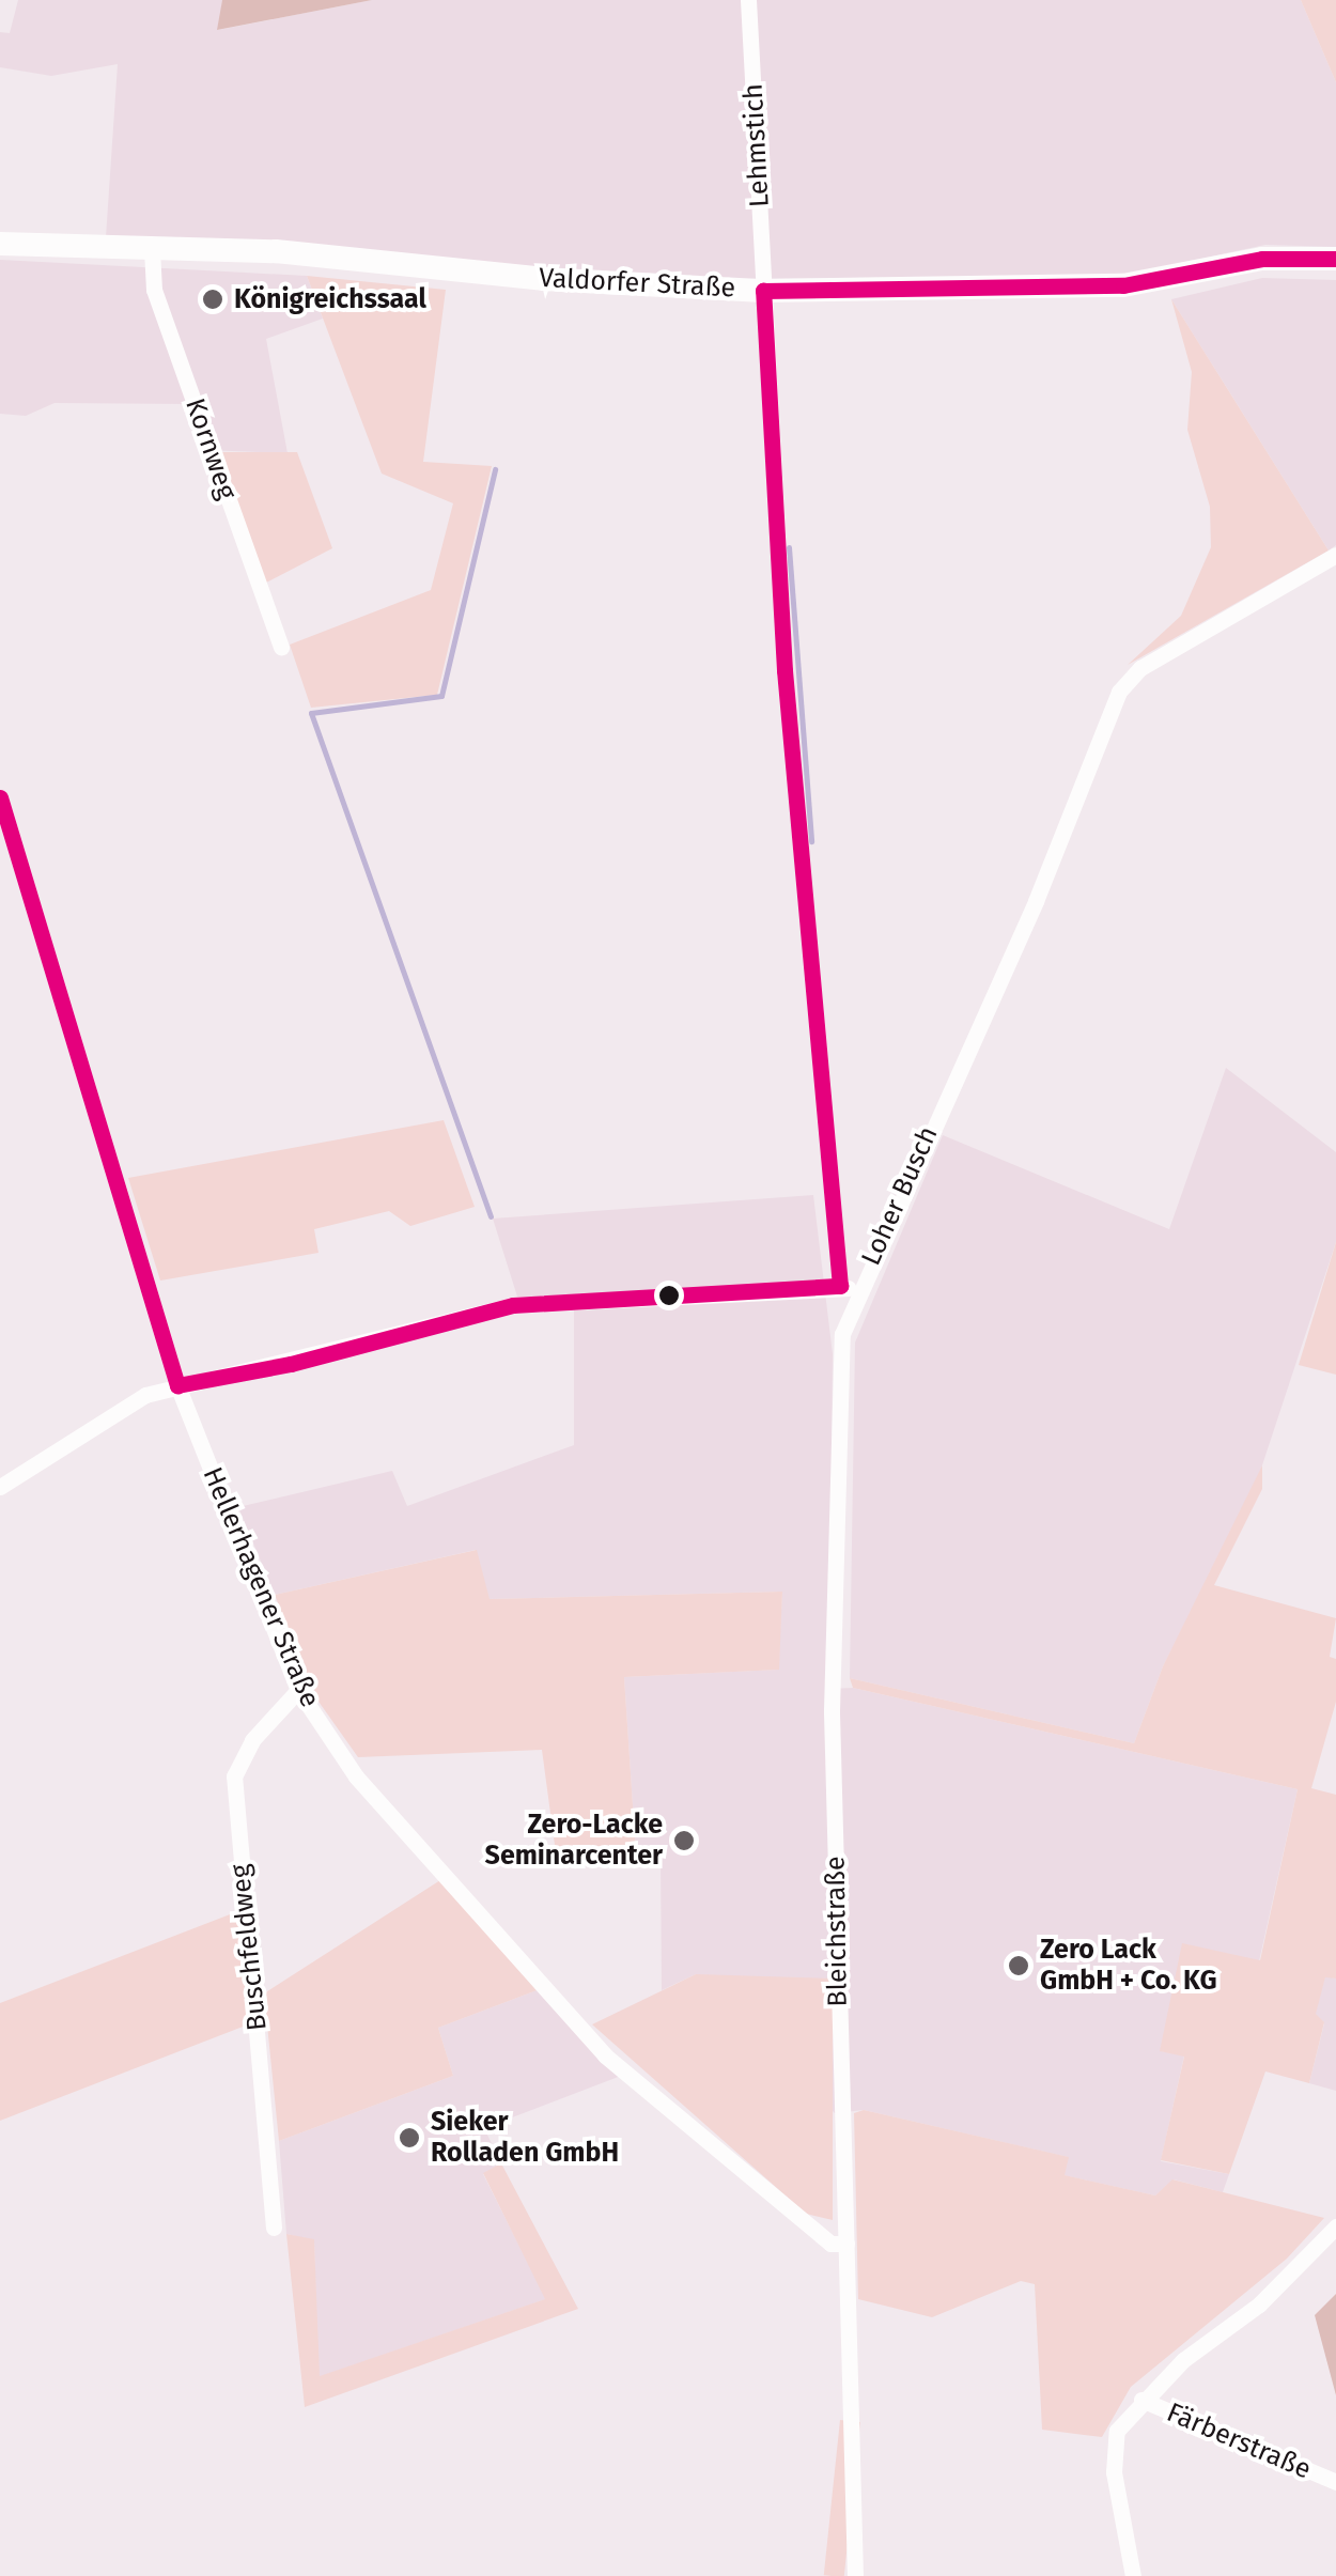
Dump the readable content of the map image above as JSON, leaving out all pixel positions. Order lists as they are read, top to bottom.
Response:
{
  "streets": {
    "street": [
      "Lehmstich",
      "Valdorfer Straße",
      "Kornweg",
      "Loher Busch",
      "Hellerhagener Straße",
      "Bleichstraße",
      "Buschfeldweg",
      "Färberstraße"
    ]
  },
  "crossings": [
    ["Lehmstich", "Valdorfer Straße"],
    ["Lehmstich", "Bleichstraße"],
    ["Valdorfer Straße", "Kornweg"],
    ["Valdorfer Straße", "Bleichstraße"],
    ["Loher Busch", "Hellerhagener Straße"],
    ["Loher Busch", "Bleichstraße"],
    ["Hellerhagener Straße", "Bleichstraße"],
    ["Hellerhagener Straße", "Buschfeldweg"]
  ],
  "places": [
    "Königreichssaal",
    "Zero-Lacke Seminarcenter",
    "Zero Lack GmbH + Co. KG",
    "Sieker Rolladen GmbH"
  ]
}
